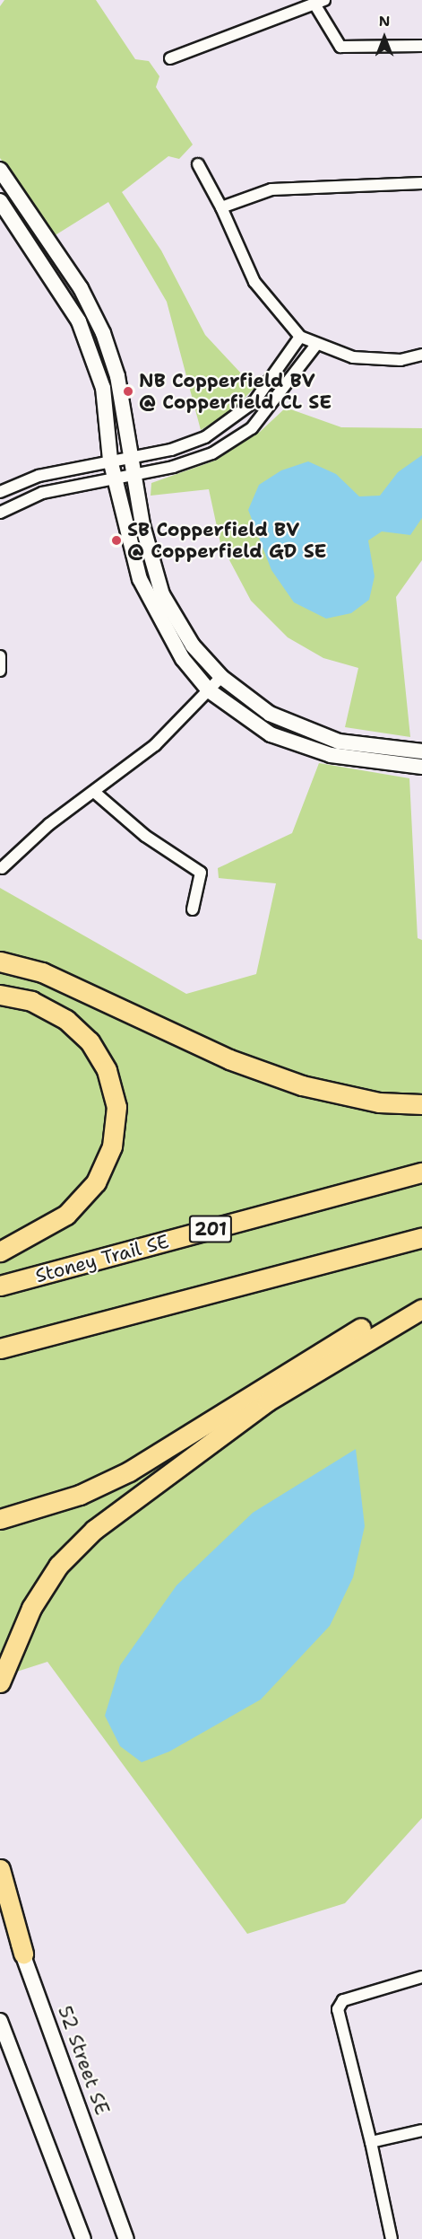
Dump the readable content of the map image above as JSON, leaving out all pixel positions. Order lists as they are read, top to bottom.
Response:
{
  "streets": {
    "highway": ["201", "Stoney Trail SE"],
    "street": ["52 Street SE"]
  },
  "places": ["NB Copperfield BV @ Copperfield CL SE", "SB Copperfield BV @ Copperfield GD SE"],
  "north": "top"
}
